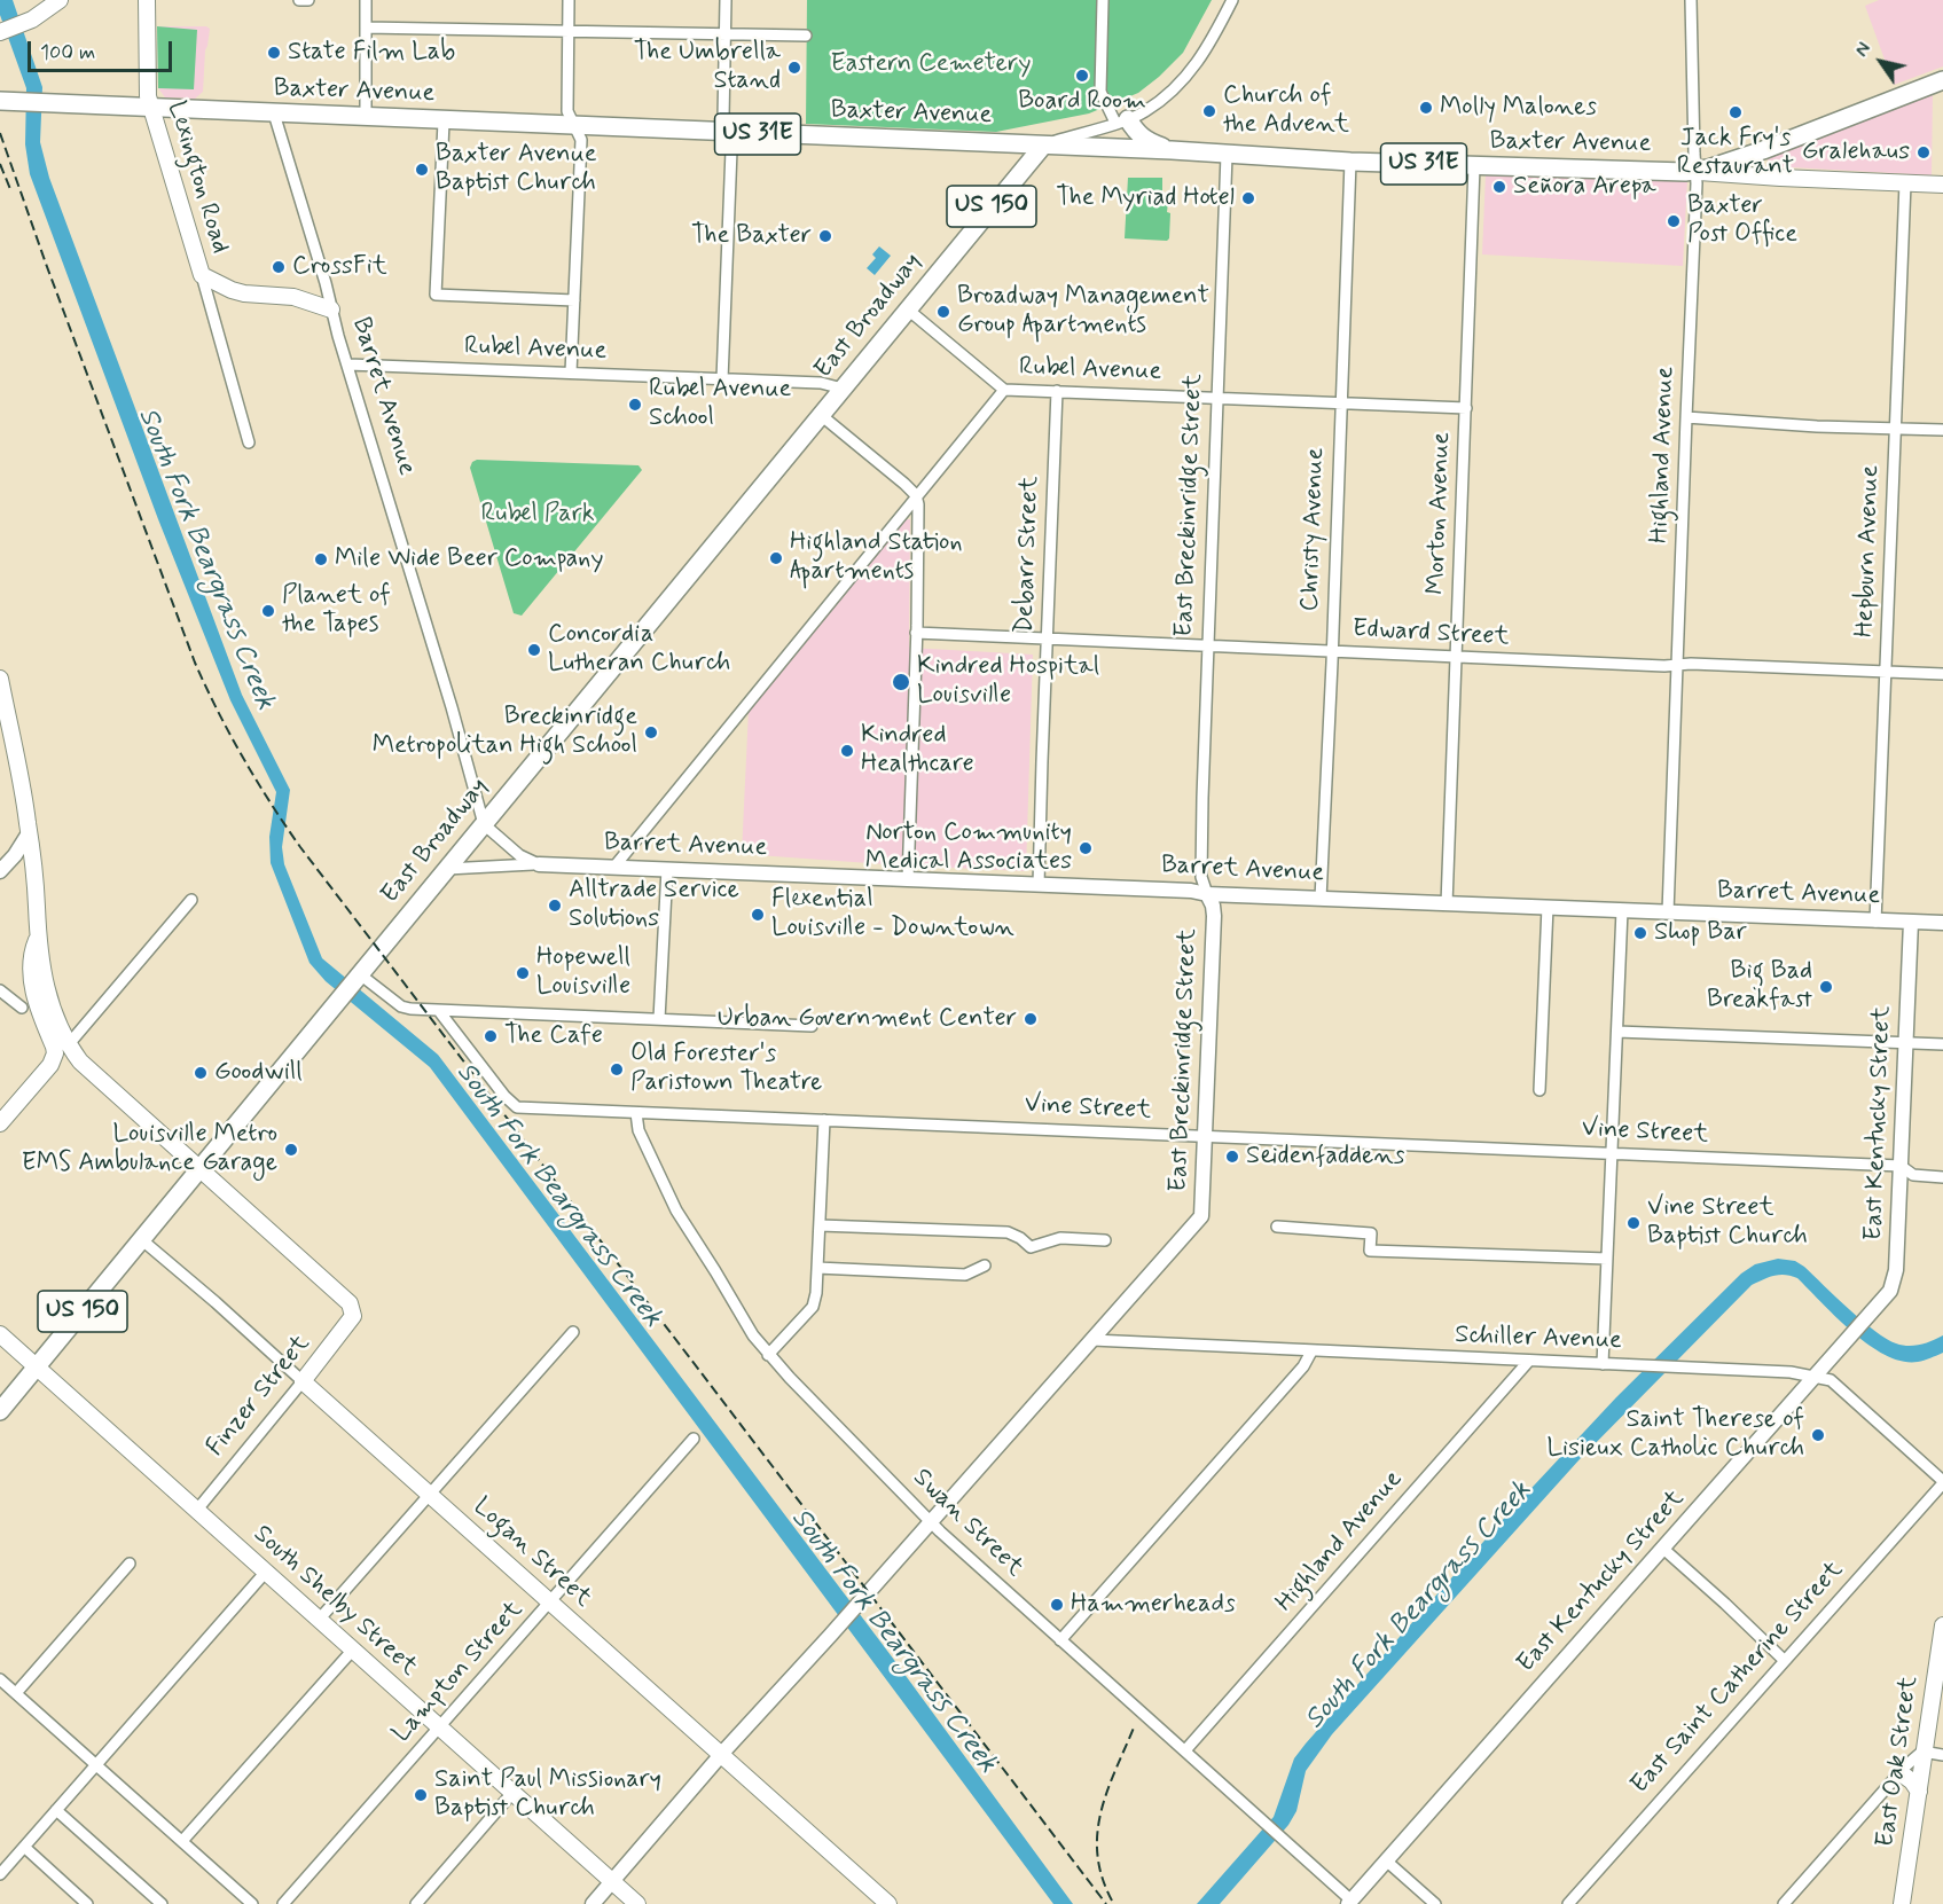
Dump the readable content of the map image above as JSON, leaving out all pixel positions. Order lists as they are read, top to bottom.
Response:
{
  "streets": {
    "main road": [
      "Baxter Avenue",
      "US 31E",
      "Lexington Road",
      "US 150",
      "East Broadway",
      "Finzer Street",
      "Logan Street",
      "South Shelby Street",
      "East Oak Street"
    ],
    "street": [
      "Rubel Avenue",
      "Barret Avenue",
      "Highland Avenue",
      "East Breckinridge Street",
      "Morton Avenue",
      "Christy Avenue",
      "Hepburn Avenue",
      "Debarr Street",
      "Edward Street",
      "Vine Street",
      "East Kentucky Street",
      "Schiller Avenue",
      "Swan Street",
      "Lampton Street",
      "East Saint Catherine Street"
    ]
  },
  "crossings": [
    ["Baxter Avenue", "US 31E"],
    ["Baxter Avenue", "Lexington Road"],
    ["Baxter Avenue", "East Broadway"],
    ["Baxter Avenue", "Barret Avenue"],
    ["Baxter Avenue", "Highland Avenue"],
    ["Baxter Avenue", "East Breckinridge Street"],
    ["Baxter Avenue", "Morton Avenue"],
    ["Baxter Avenue", "Christy Avenue"],
    ["Baxter Avenue", "Hepburn Avenue"],
    ["US 31E", "Highland Avenue"],
    ["Lexington Road", "Barret Avenue"],
    ["East Broadway", "Rubel Avenue"],
    ["East Broadway", "Barret Avenue"],
    ["East Broadway", "Finzer Street"],
    ["East Broadway", "Logan Street"],
    ["East Broadway", "South Shelby Street"],
    ["Rubel Avenue", "Barret Avenue"],
    ["Rubel Avenue", "East Breckinridge Street"],
    ["Rubel Avenue", "Morton Avenue"],
    ["Rubel Avenue", "Christy Avenue"],
    ["Rubel Avenue", "Debarr Street"],
    ["Barret Avenue", "Highland Avenue"],
    ["Barret Avenue", "East Breckinridge Street"],
    ["Barret Avenue", "Morton Avenue"],
    ["Barret Avenue", "Christy Avenue"],
    ["Barret Avenue", "Hepburn Avenue"],
    ["Barret Avenue", "Debarr Street"],
    ["Barret Avenue", "East Kentucky Street"],
    ["Highland Avenue", "Edward Street"],
    ["Highland Avenue", "Schiller Avenue"],
    ["Highland Avenue", "Swan Street"],
    ["East Breckinridge Street", "Edward Street"],
    ["East Breckinridge Street", "Vine Street"],
    ["East Breckinridge Street", "Schiller Avenue"],
    ["East Breckinridge Street", "Swan Street"],
    ["East Breckinridge Street", "Logan Street"],
    ["East Breckinridge Street", "South Shelby Street"],
    ["Morton Avenue", "Edward Street"],
    ["Christy Avenue", "Edward Street"],
    ["Hepburn Avenue", "Edward Street"],
    ["Debarr Street", "Edward Street"],
    ["Vine Street", "East Kentucky Street"],
    ["Vine Street", "Swan Street"],
    ["East Kentucky Street", "Schiller Avenue"],
    ["East Kentucky Street", "Swan Street"],
    ["Schiller Avenue", "East Saint Catherine Street"],
    ["Finzer Street", "Logan Street"],
    ["Finzer Street", "South Shelby Street"],
    ["Logan Street", "Lampton Street"],
    ["South Shelby Street", "Lampton Street"]
  ],
  "water": ["South Fork Beargrass Creek"],
  "parks": ["Eastern Cemetery", "Rubel Park"],
  "places": [
    "State Film Lab",
    "The Umbrella Stand",
    "Board Room",
    "Molly Malones",
    "Church of the Advent",
    "Jack Fry's Restaurant",
    "Gralehaus",
    "Baxter Avenue Baptist Church",
    "Señora Arepa",
    "The Myriad Hotel",
    "Baxter Post Office",
    "The Baxter",
    "CrossFit",
    "Broadway Management Group Apartments",
    "Rubel Avenue School",
    "Highland Station Apartments",
    "Mile Wide Beer Company",
    "Planet of the Tapes",
    "Concordia Lutheran Church",
    "Kindred Hospital Louisville",
    "Breckinridge Metropolitan High School",
    "Kindred Healthcare",
    "Norton Community Medical Associates",
    "Alltrade Service Solutions",
    "Flexential Louisville - Downtown",
    "Shop Bar",
    "Hopewell Louisville",
    "Big Bad Breakfast",
    "Urban Government Center",
    "The Cafe",
    "Old Forester's Paristown Theatre",
    "Goodwill",
    "Louisville Metro EMS Ambulance Garage",
    "Seidenfaddens",
    "Vine Street Baptist Church",
    "Saint Therese of Lisieux Catholic Church",
    "Hammerheads",
    "Saint Paul Missionary Baptist Church"
  ],
  "scale_bar": "100 m",
  "north": "top left"
}
